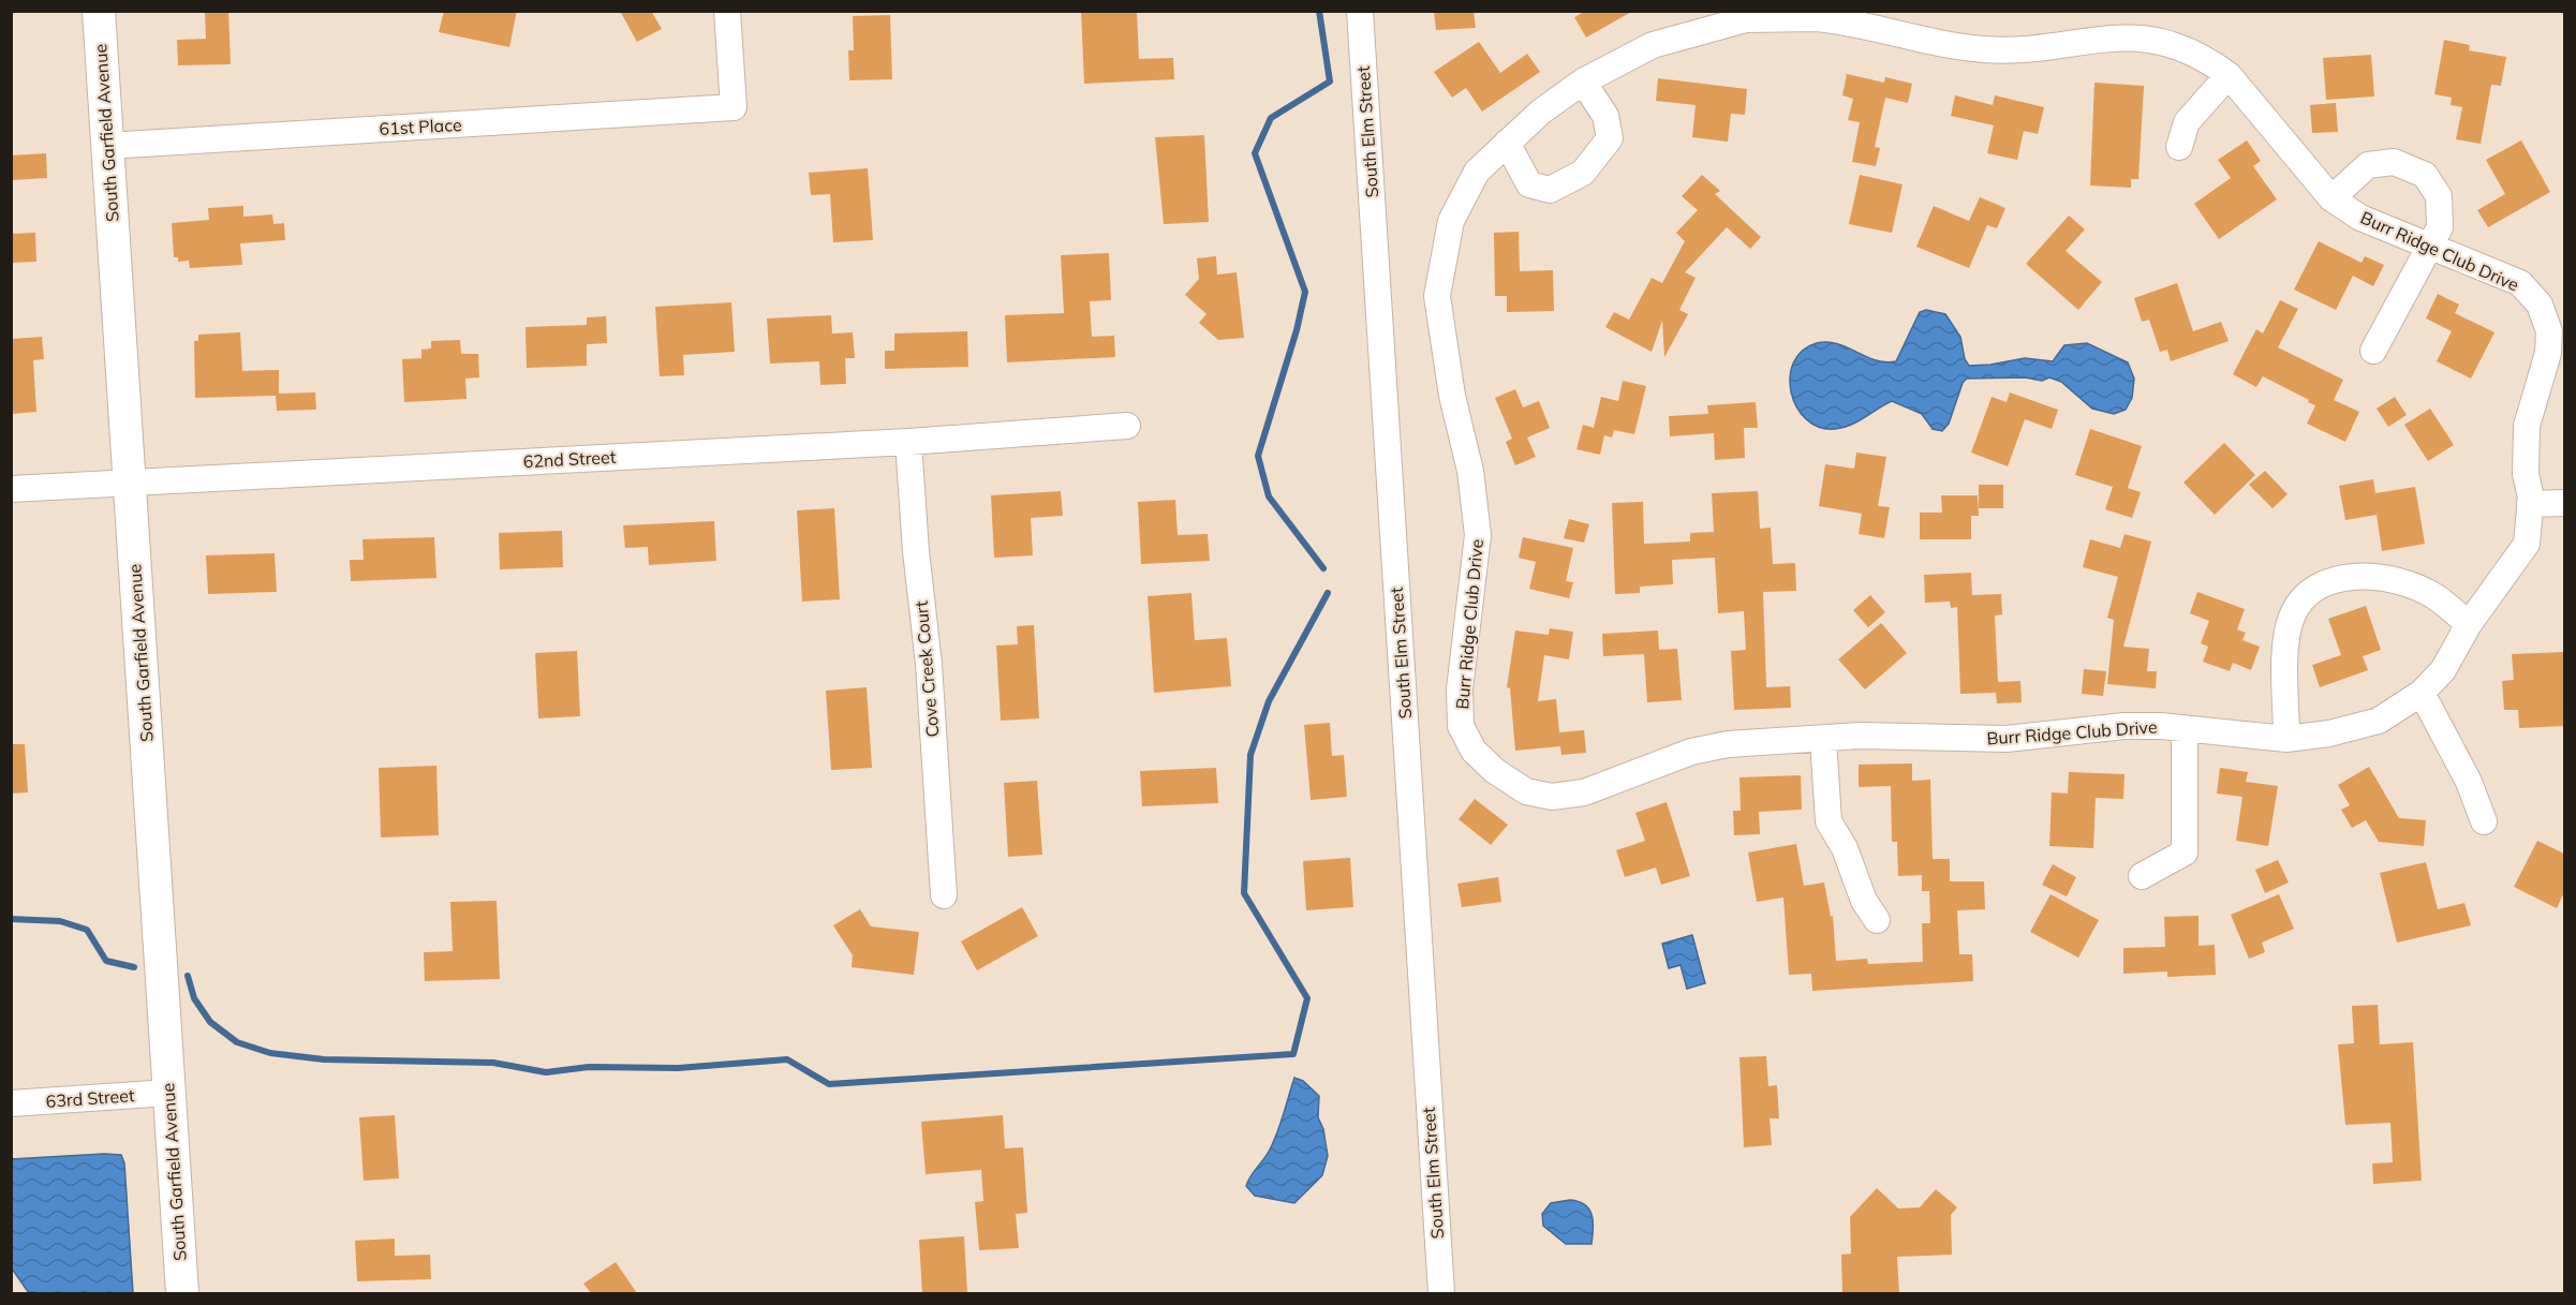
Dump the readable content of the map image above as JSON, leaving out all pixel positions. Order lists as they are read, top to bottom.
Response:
{
  "streets": {
    "street": [
      "61st Place",
      "South Elm Street",
      "South Garfield Avenue",
      "Burr Ridge Club Drive",
      "62nd Street",
      "Cove Creek Court",
      "63rd Street"
    ]
  },
  "crossings": [
    ["61st Place", "South Garfield Avenue"],
    ["South Garfield Avenue", "62nd Street"],
    ["South Garfield Avenue", "63rd Street"],
    ["62nd Street", "Cove Creek Court"]
  ]
}
